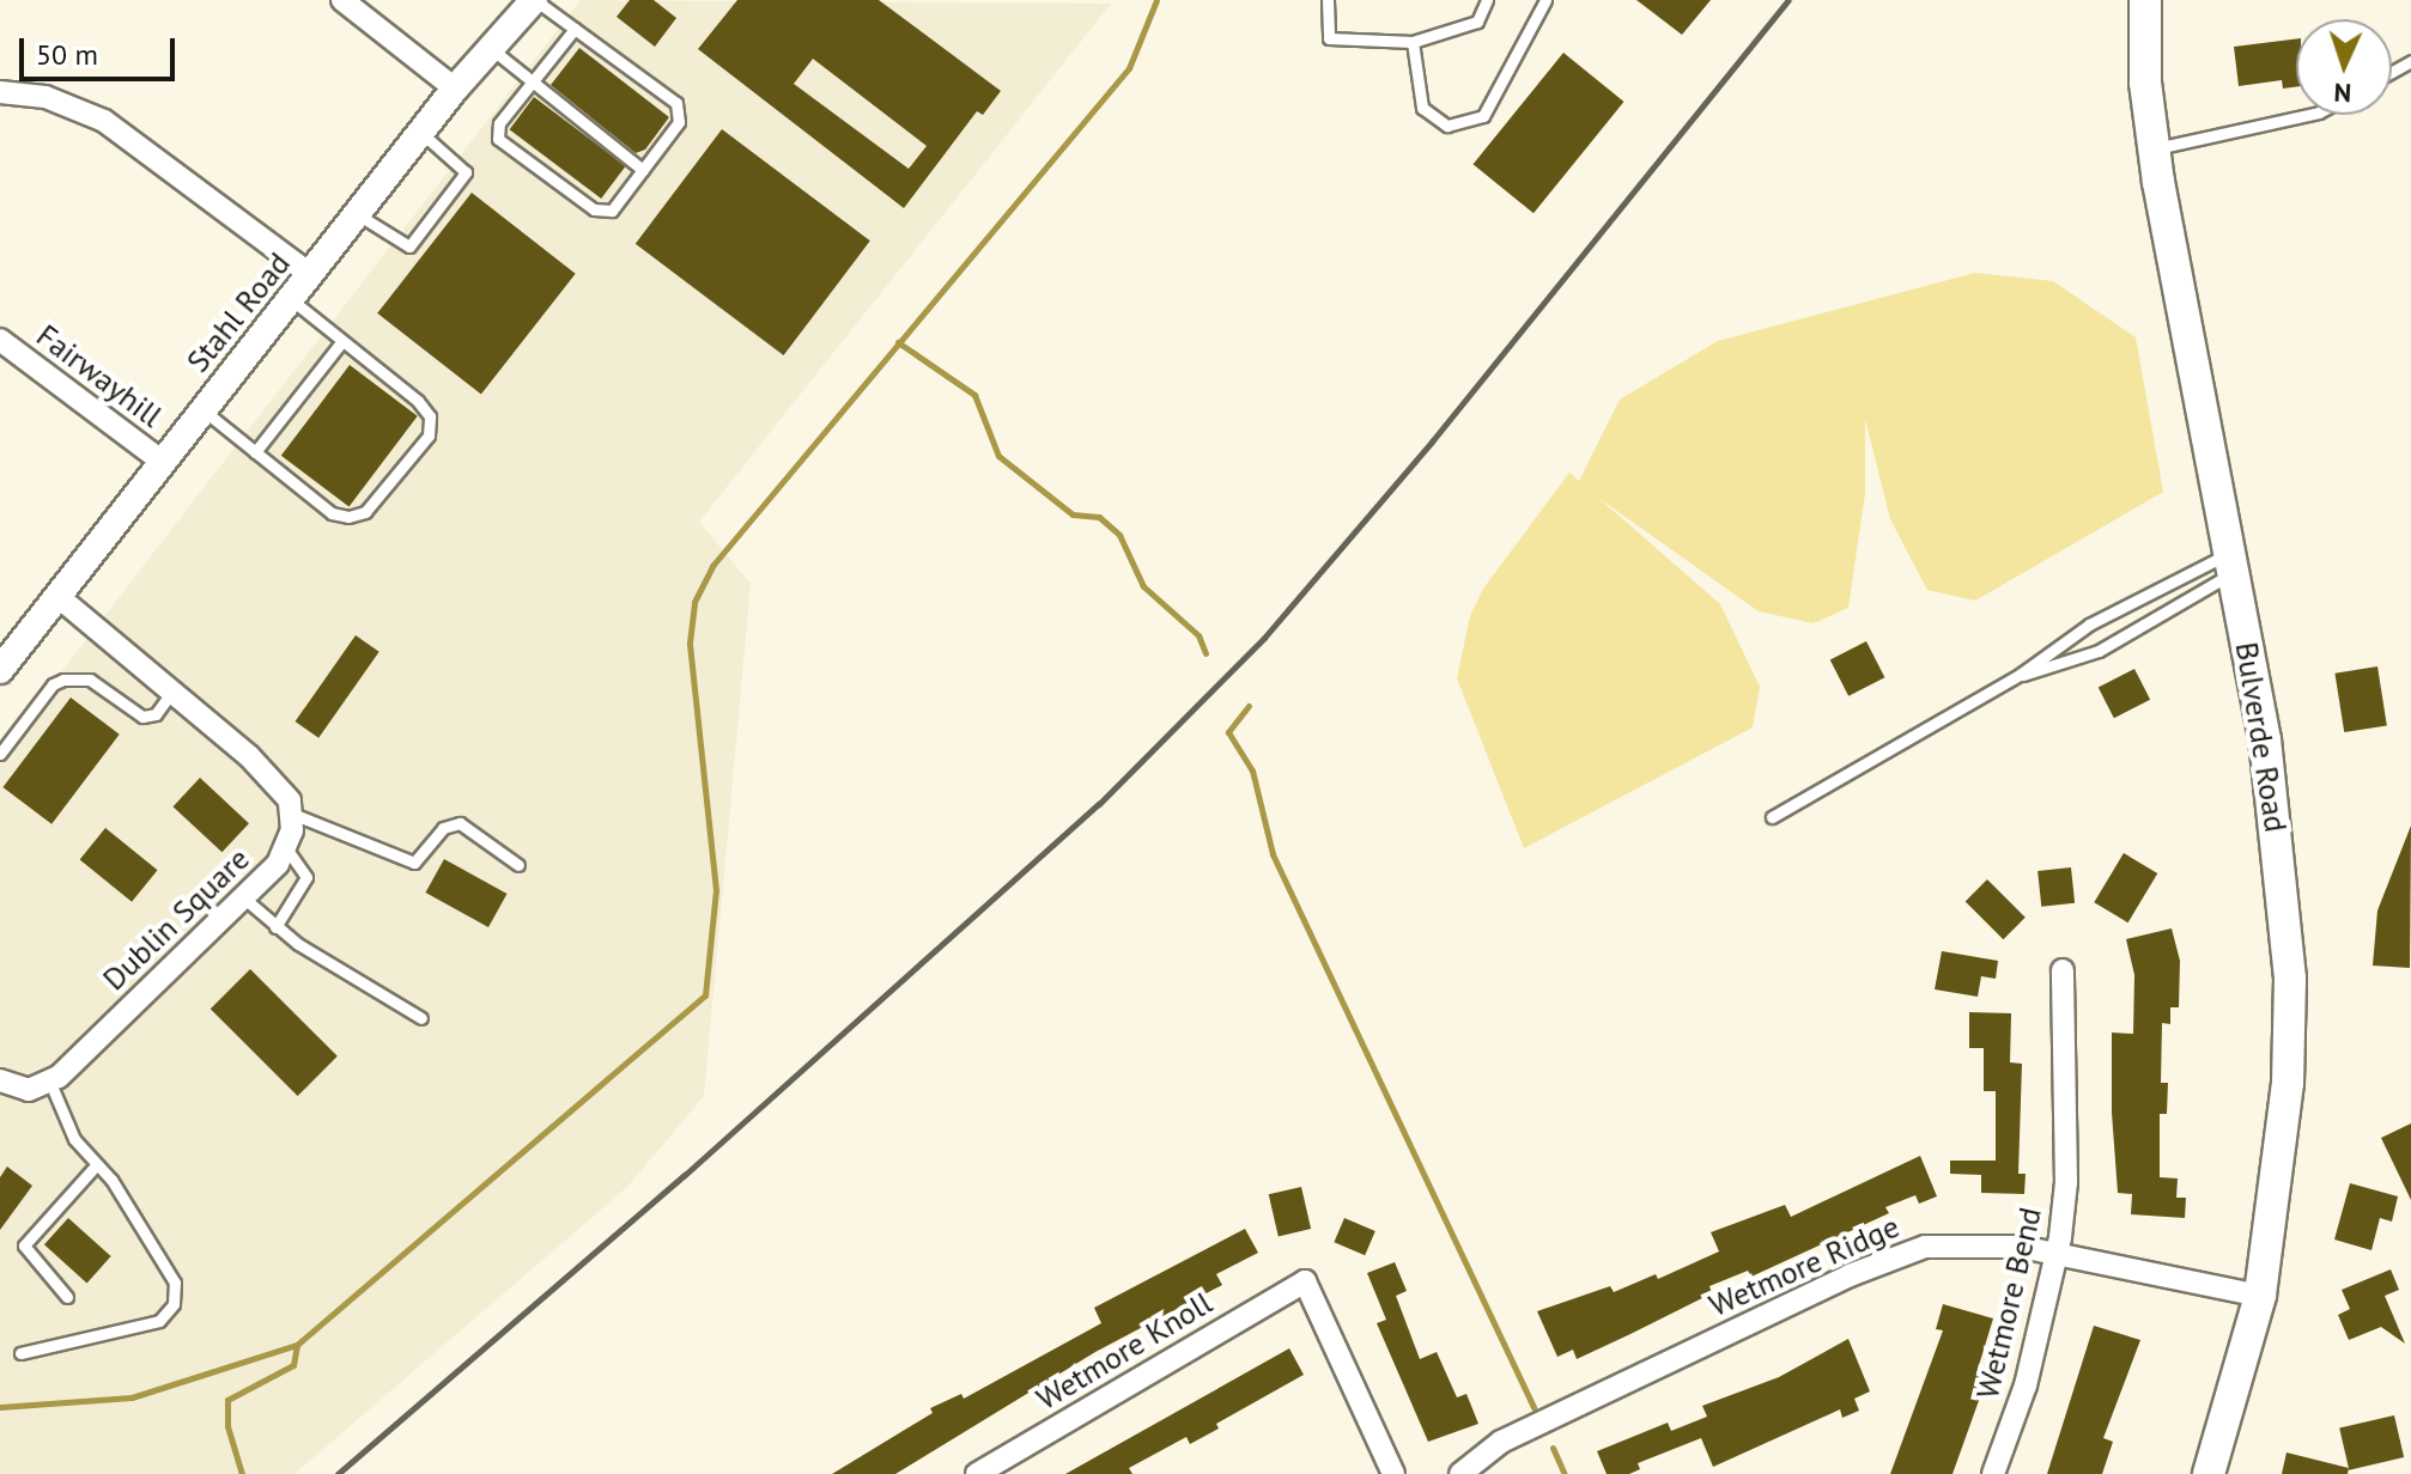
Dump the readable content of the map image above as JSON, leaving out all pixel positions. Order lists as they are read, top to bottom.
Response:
{
  "streets": {
    "main road": ["Bulverde Road"],
    "street": [
      "Stahl Road",
      "Fairwayhill",
      "Dublin Square",
      "Wetmore Ridge",
      "Wetmore Bend",
      "Wetmore Knoll"
    ]
  },
  "crossings": [
    ["Stahl Road", "Fairwayhill"],
    ["Bulverde Road", "Wetmore Ridge"],
    ["Wetmore Ridge", "Wetmore Bend"]
  ],
  "scale_bar": "50 m",
  "north": "bottom"
}
